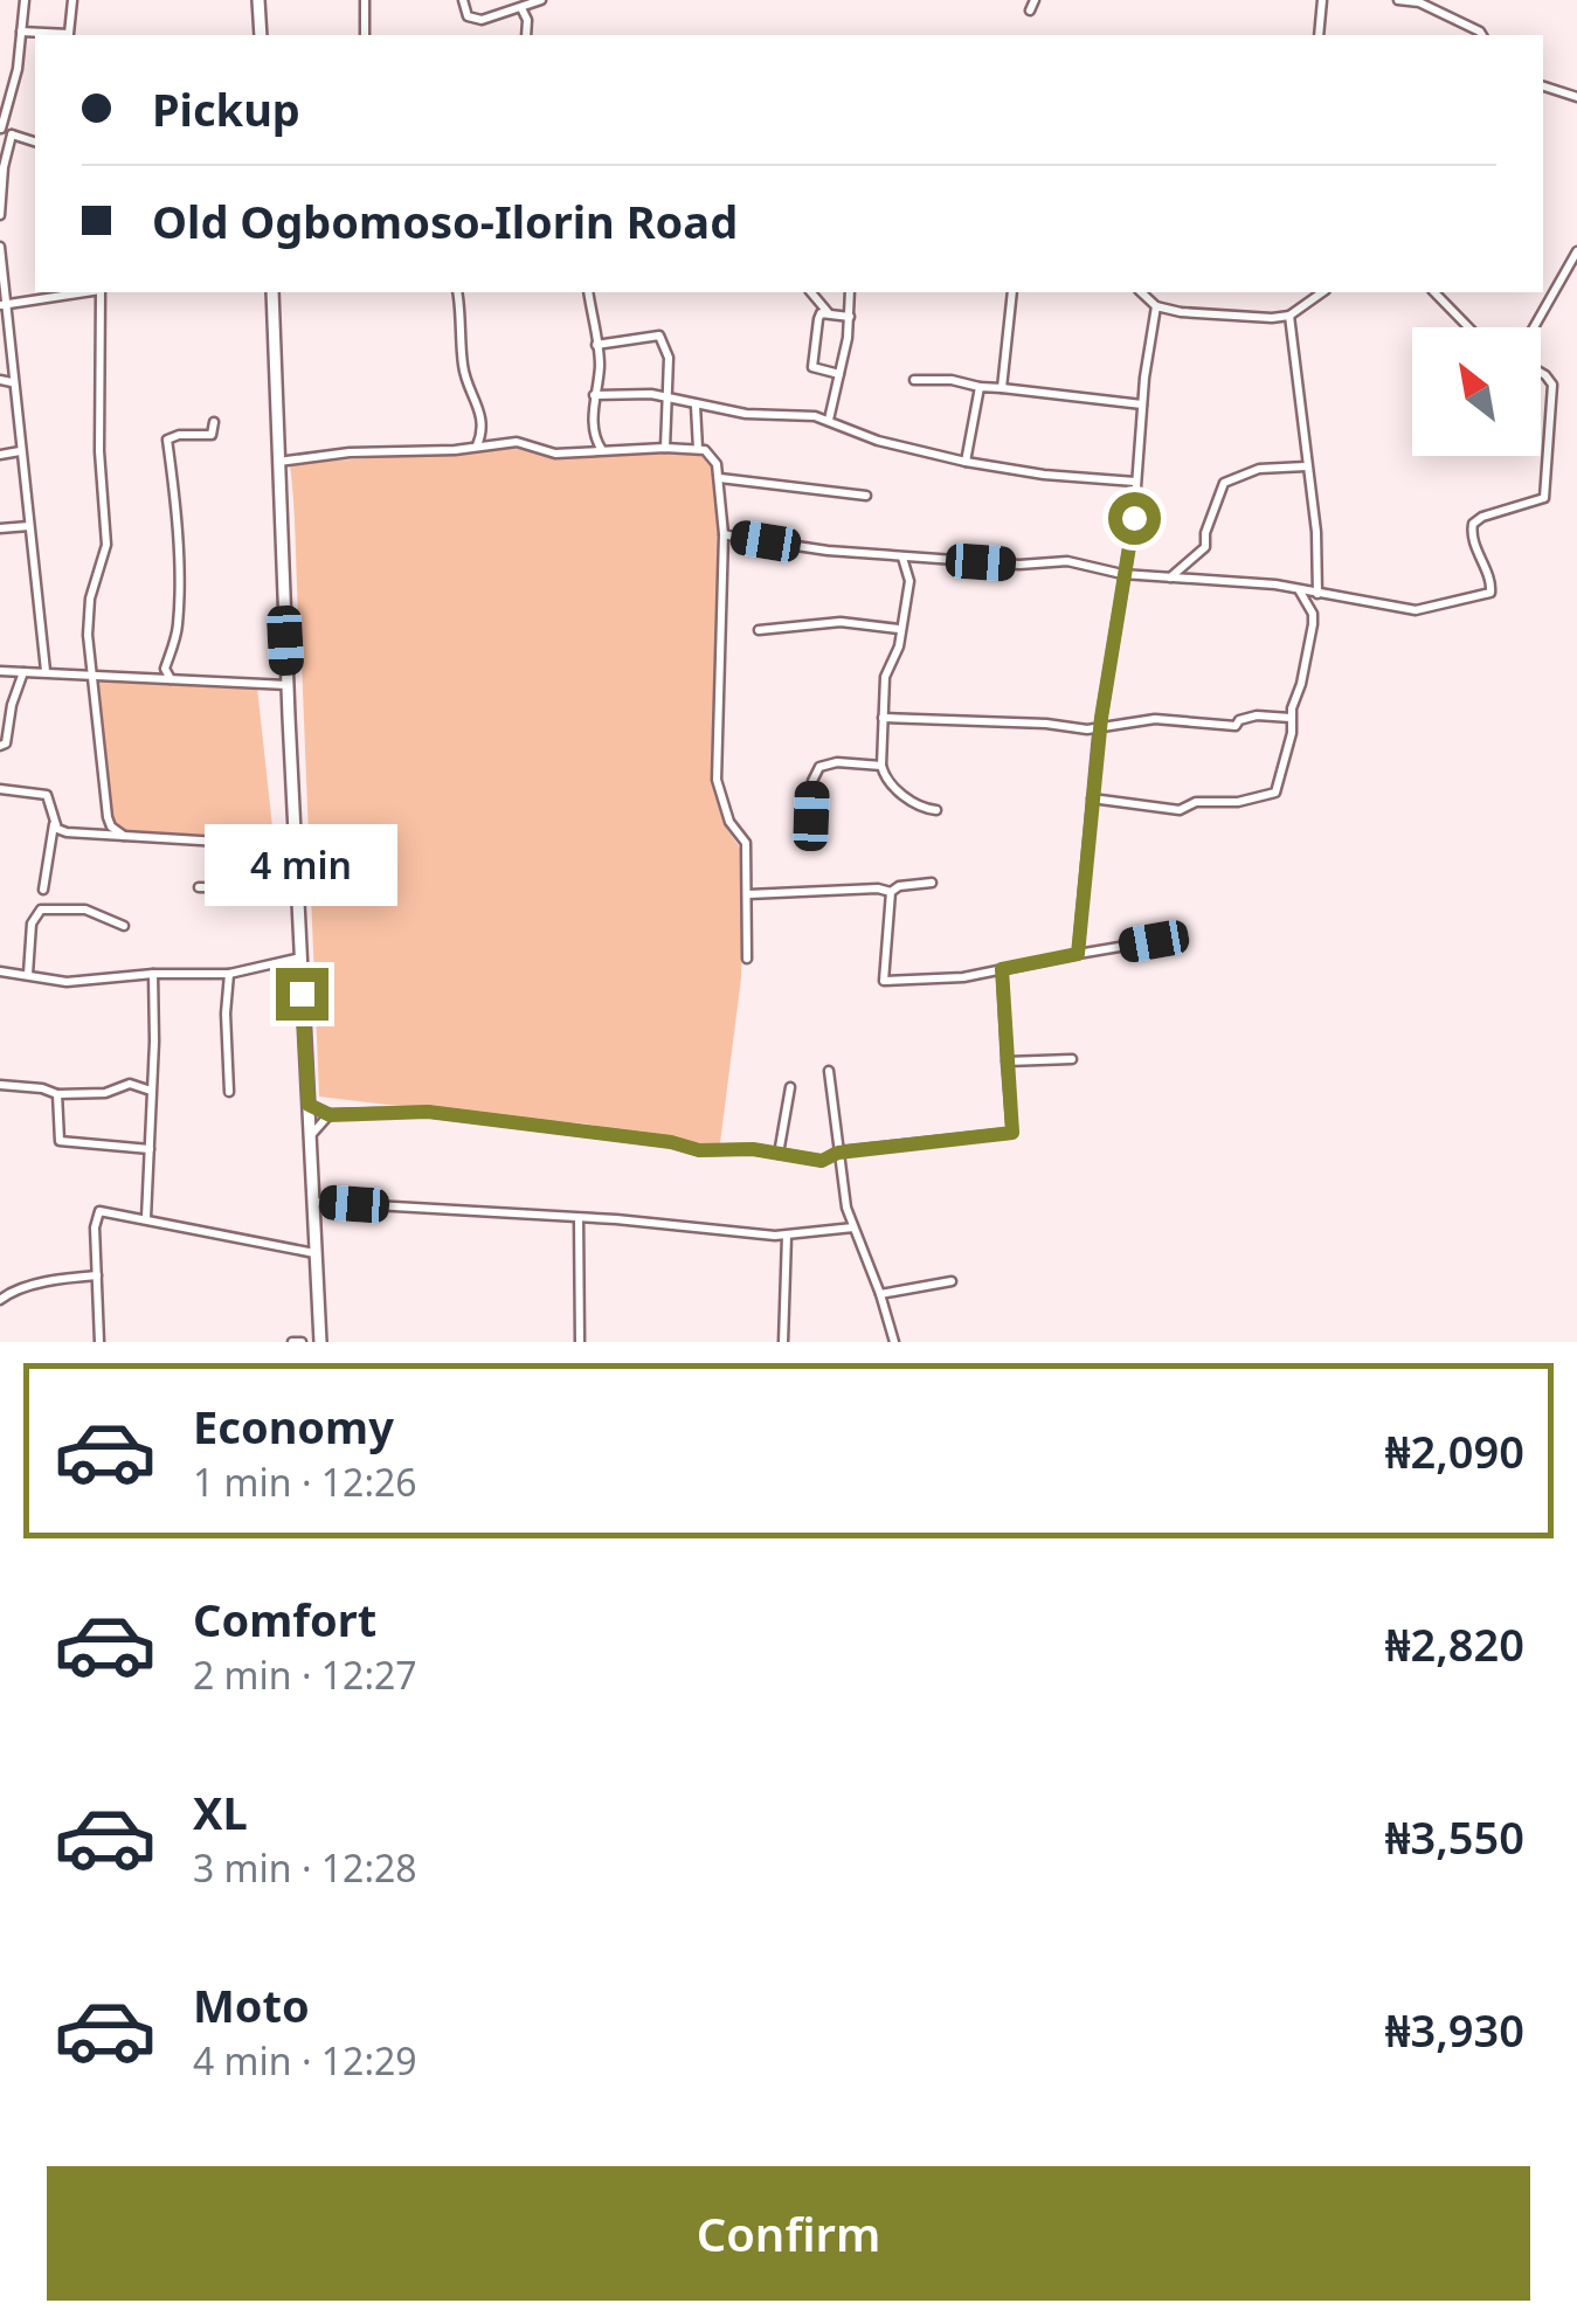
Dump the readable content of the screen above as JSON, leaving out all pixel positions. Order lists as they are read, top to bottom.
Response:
{
  "north": "top left",
  "page": {
    "banner": ["Pickup", "Old Ogbomoso-Ilorin Road"],
    "bubble": "4 min",
    "list": [
      {
        "name": "Economy",
        "note": "1 min · 12:26",
        "value": "₦2,090"
      },
      {
        "name": "Comfort",
        "note": "2 min · 12:27",
        "value": "₦2,820"
      },
      {
        "name": "XL",
        "note": "3 min · 12:28",
        "value": "₦3,550"
      },
      {
        "name": "Moto",
        "note": "4 min · 12:29",
        "value": "₦3,930"
      }
    ],
    "buttons": "Confirm"
  }
}
